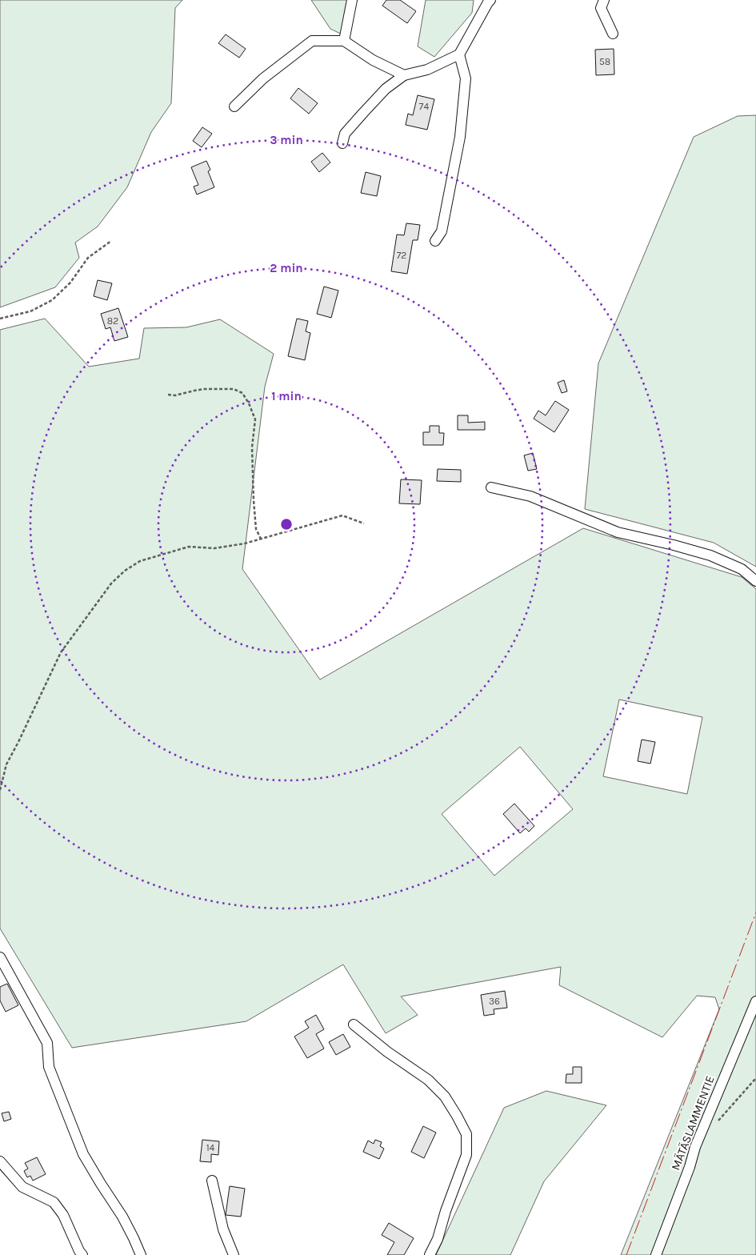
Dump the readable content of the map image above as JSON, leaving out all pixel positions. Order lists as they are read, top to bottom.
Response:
{
  "streets": {
    "street": ["MÄTÄSLAMMENTIE"]
  },
  "house_numbers": [
    "58",
    "74",
    "72",
    "82",
    "36",
    "14"
  ],
  "rings": ["3 min", "2 min", "1 min"]
}
